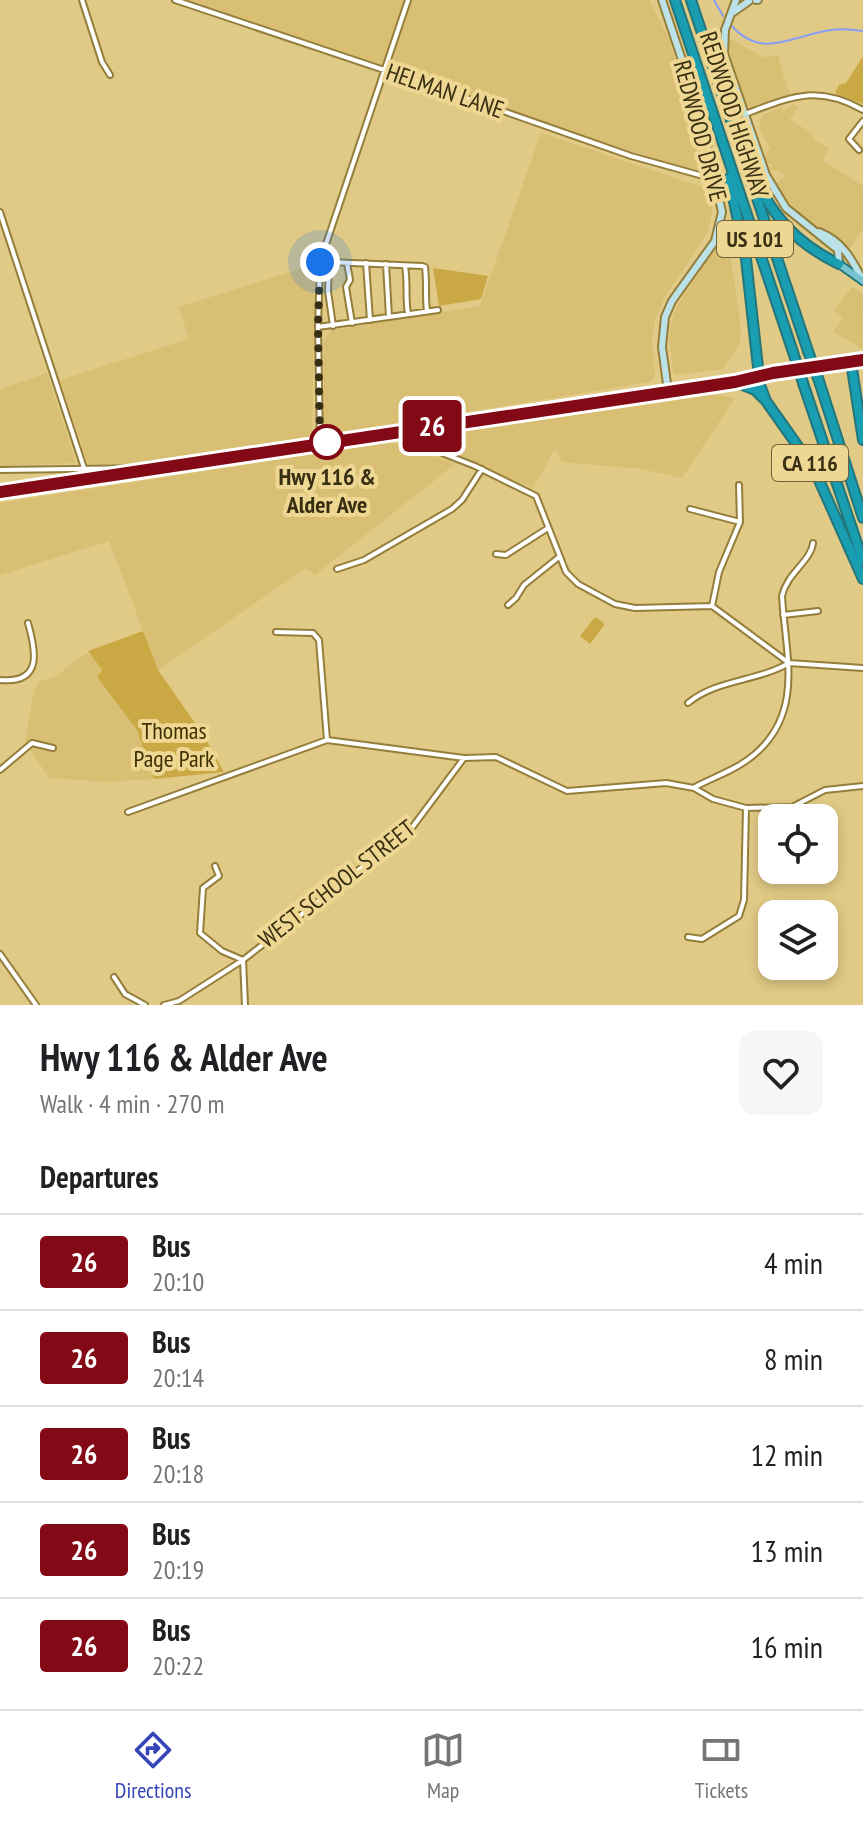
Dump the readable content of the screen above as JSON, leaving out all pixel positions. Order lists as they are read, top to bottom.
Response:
{
  "streets": {
    "highway": ["REDWOOD HIGHWAY", "US 101", "CA 116"],
    "main road": ["REDWOOD DRIVE"],
    "street": ["HELMAN LANE", "WEST SCHOOL STREET"]
  },
  "crossings": [
    ["HELMAN LANE", "REDWOOD DRIVE"]
  ],
  "parks": ["Thomas Page Park"],
  "places": ["Hwy 116 & Alder Ave"],
  "lines": ["bus line 26"],
  "page": {
    "on_map": "26",
    "heading": [
      ["Hwy 116 & Alder Ave", "Walk · 4 min · 270 m"],
      "Departures"
    ],
    "list": [
      {
        "mark": "26",
        "name": "Bus",
        "note": "20:10",
        "value": "4 min"
      },
      {
        "mark": "26",
        "name": "Bus",
        "note": "20:14",
        "value": "8 min"
      },
      {
        "mark": "26",
        "name": "Bus",
        "note": "20:18",
        "value": "12 min"
      },
      {
        "mark": "26",
        "name": "Bus",
        "note": "20:19",
        "value": "13 min"
      },
      {
        "mark": "26",
        "name": "Bus",
        "note": "20:22",
        "value": "16 min"
      }
    ],
    "tabs": ["Directions", "Map", "Tickets"]
  }
}
